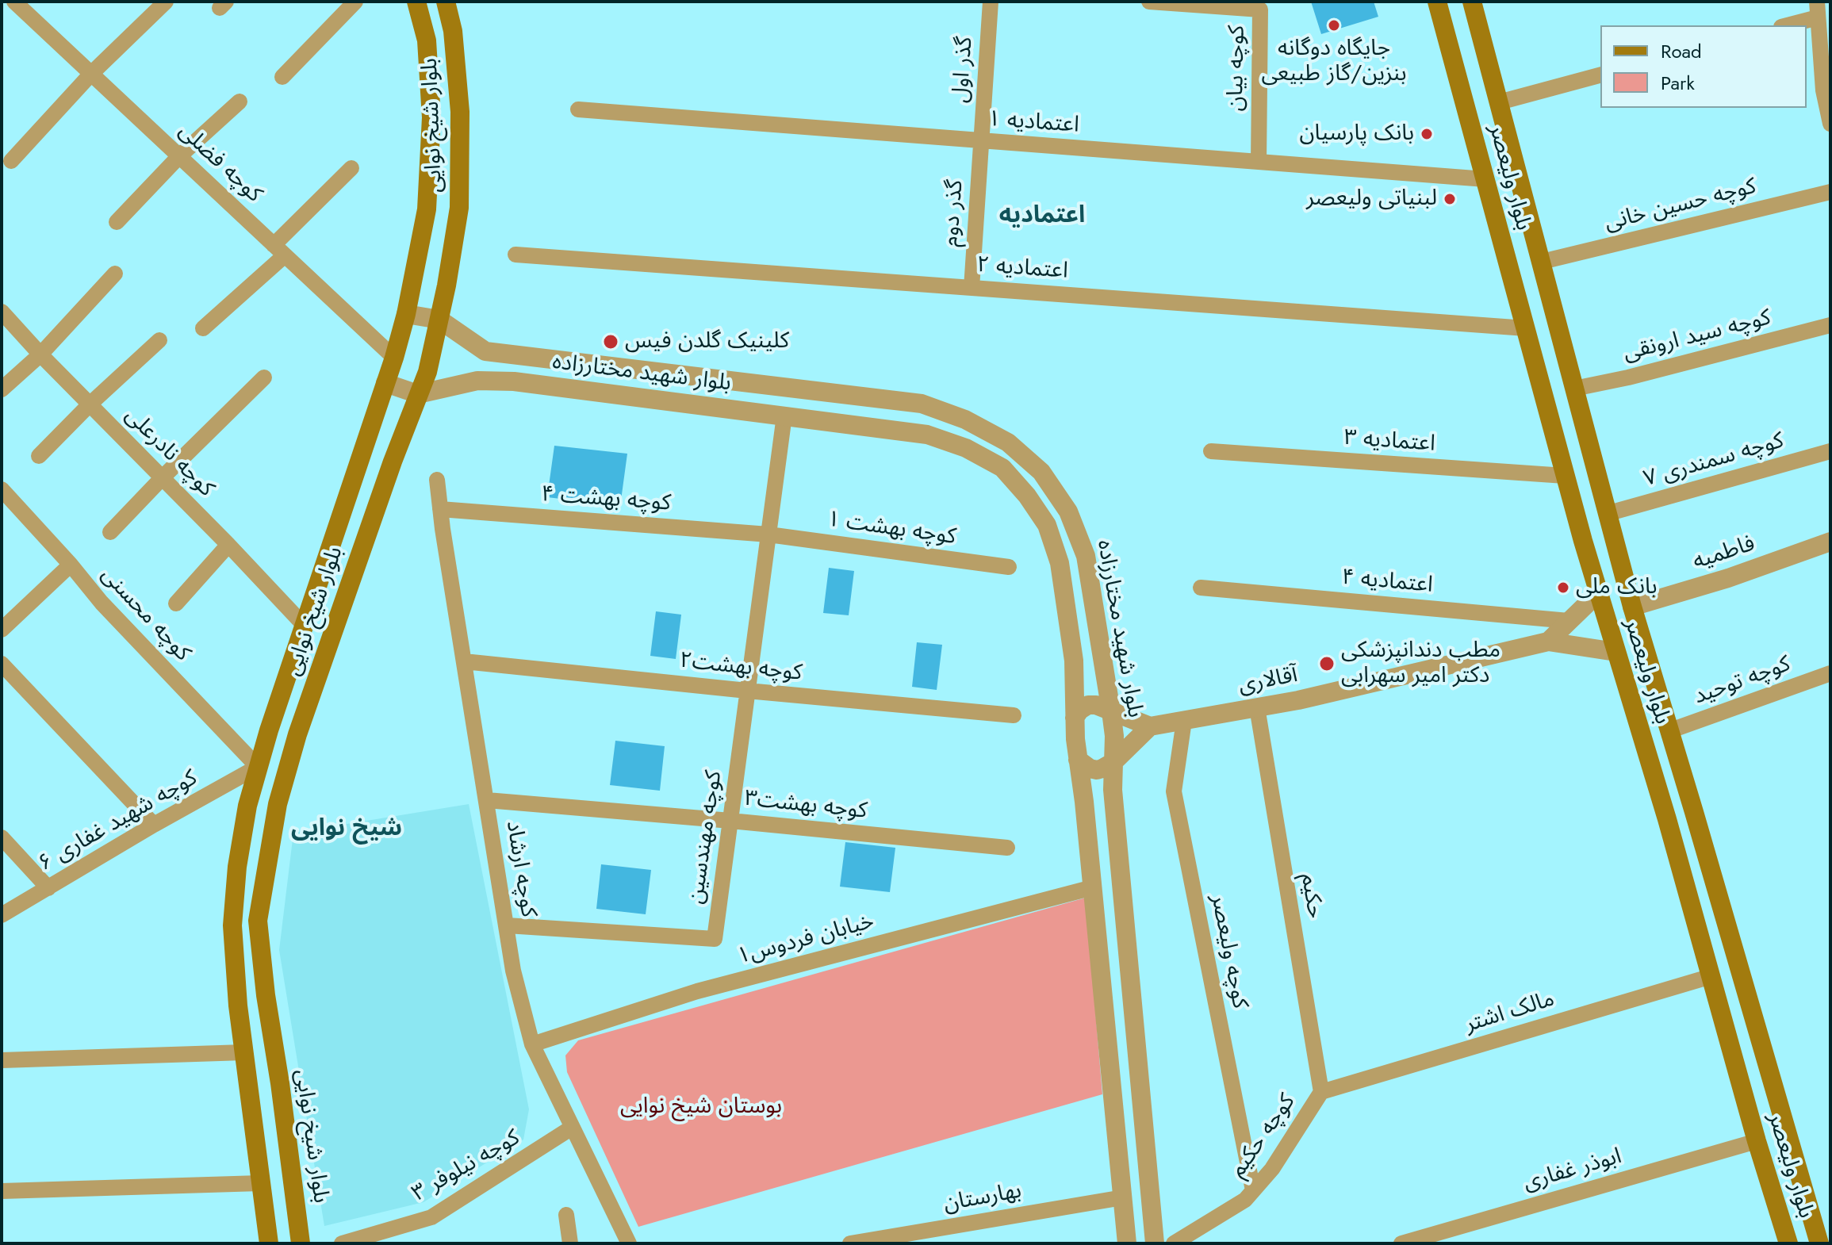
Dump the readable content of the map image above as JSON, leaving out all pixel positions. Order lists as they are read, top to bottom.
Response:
{
  "streets": {
    "main road": ["بلوار شیخ نوایی", "بلوار ولیعصر"],
    "street": [
      "کوچه بیان",
      "گذر اول",
      "اعتمادیه ۱",
      "کوچه فضلی",
      "کوچه حسین خانی",
      "گذر دوم",
      "اعتمادیه ۲",
      "کوچه سید ارونقی",
      "بلوار شهید مختارزاده",
      "اعتمادیه ۳",
      "کوچه نادرعلی",
      "کوچه سمندری ۷",
      "کوچه بهشت ۴",
      "کوچه بهشت ۱",
      "فاطمیه",
      "اعتمادیه ۴",
      "کوچه محسنی",
      "کوچه بهشت۲",
      "آقالاری",
      "کوچه توحید",
      "کوچه بهشت۳",
      "کوچه شهید غفاری ۶",
      "کوچه مهندسین",
      "کوچه ارشاد",
      "حکیم",
      "خیابان فردوس۱",
      "کوچه ولیعصر",
      "مالک اشتر",
      "کوچه حکیم",
      "کوچه نیلوفر ۳",
      "ابوذر غفاری",
      "بهارستان"
    ]
  },
  "crossings": [
    ["کوچه بیان", "اعتمادیه ۱"],
    ["گذر اول", "اعتمادیه ۱"],
    ["گذر اول", "گذر دوم"],
    ["اعتمادیه ۱", "بلوار ولیعصر"],
    ["اعتمادیه ۱", "گذر دوم"],
    ["بلوار شیخ نوایی", "کوچه فضلی"],
    ["بلوار شیخ نوایی", "بلوار شهید مختارزاده"],
    ["بلوار شیخ نوایی", "کوچه نادرعلی"],
    ["بلوار شیخ نوایی", "کوچه محسنی"],
    ["بلوار شیخ نوایی", "کوچه شهید غفاری ۶"],
    ["بلوار ولیعصر", "کوچه حسین خانی"],
    ["بلوار ولیعصر", "اعتمادیه ۲"],
    ["بلوار ولیعصر", "کوچه سید ارونقی"],
    ["بلوار ولیعصر", "اعتمادیه ۳"],
    ["بلوار ولیعصر", "کوچه سمندری ۷"],
    ["بلوار ولیعصر", "فاطمیه"],
    ["بلوار ولیعصر", "کوچه توحید"],
    ["بلوار ولیعصر", "مالک اشتر"],
    ["بلوار ولیعصر", "ابوذر غفاری"],
    ["گذر دوم", "اعتمادیه ۲"],
    ["بلوار شهید مختارزاده", "کوچه مهندسین"],
    ["بلوار شهید مختارزاده", "خیابان فردوس۱"],
    ["بلوار شهید مختارزاده", "بهارستان"],
    ["کوچه بهشت ۴", "کوچه بهشت ۱"],
    ["کوچه بهشت ۴", "کوچه مهندسین"],
    ["کوچه بهشت ۴", "کوچه ارشاد"],
    ["کوچه بهشت ۱", "کوچه مهندسین"],
    ["کوچه محسنی", "کوچه شهید غفاری ۶"],
    ["کوچه بهشت۲", "کوچه مهندسین"],
    ["کوچه بهشت۲", "کوچه ارشاد"],
    ["آقالاری", "حکیم"],
    ["آقالاری", "کوچه ولیعصر"],
    ["کوچه بهشت۳", "کوچه مهندسین"],
    ["کوچه بهشت۳", "کوچه ارشاد"],
    ["کوچه مهندسین", "کوچه ارشاد"],
    ["کوچه ارشاد", "خیابان فردوس۱"],
    ["کوچه ارشاد", "کوچه نیلوفر ۳"],
    ["حکیم", "مالک اشتر"],
    ["حکیم", "کوچه حکیم"],
    ["کوچه ولیعصر", "کوچه حکیم"],
    ["مالک اشتر", "کوچه حکیم"]
  ],
  "districts": ["اعتمادیه", "شیخ نوایی"],
  "parks": ["بوستان شیخ نوایی"],
  "places": [
    "جایگاه دوگانه بنزین/گاز طبیعی",
    "بانک پارسیان",
    "لبنیاتی ولیعصر",
    "کلینیک گلدن فیس",
    "بانک ملی",
    "مطب دندانپزشکی دکتر امیر سهرابی"
  ],
  "legend": ["Road", "Park"]
}
